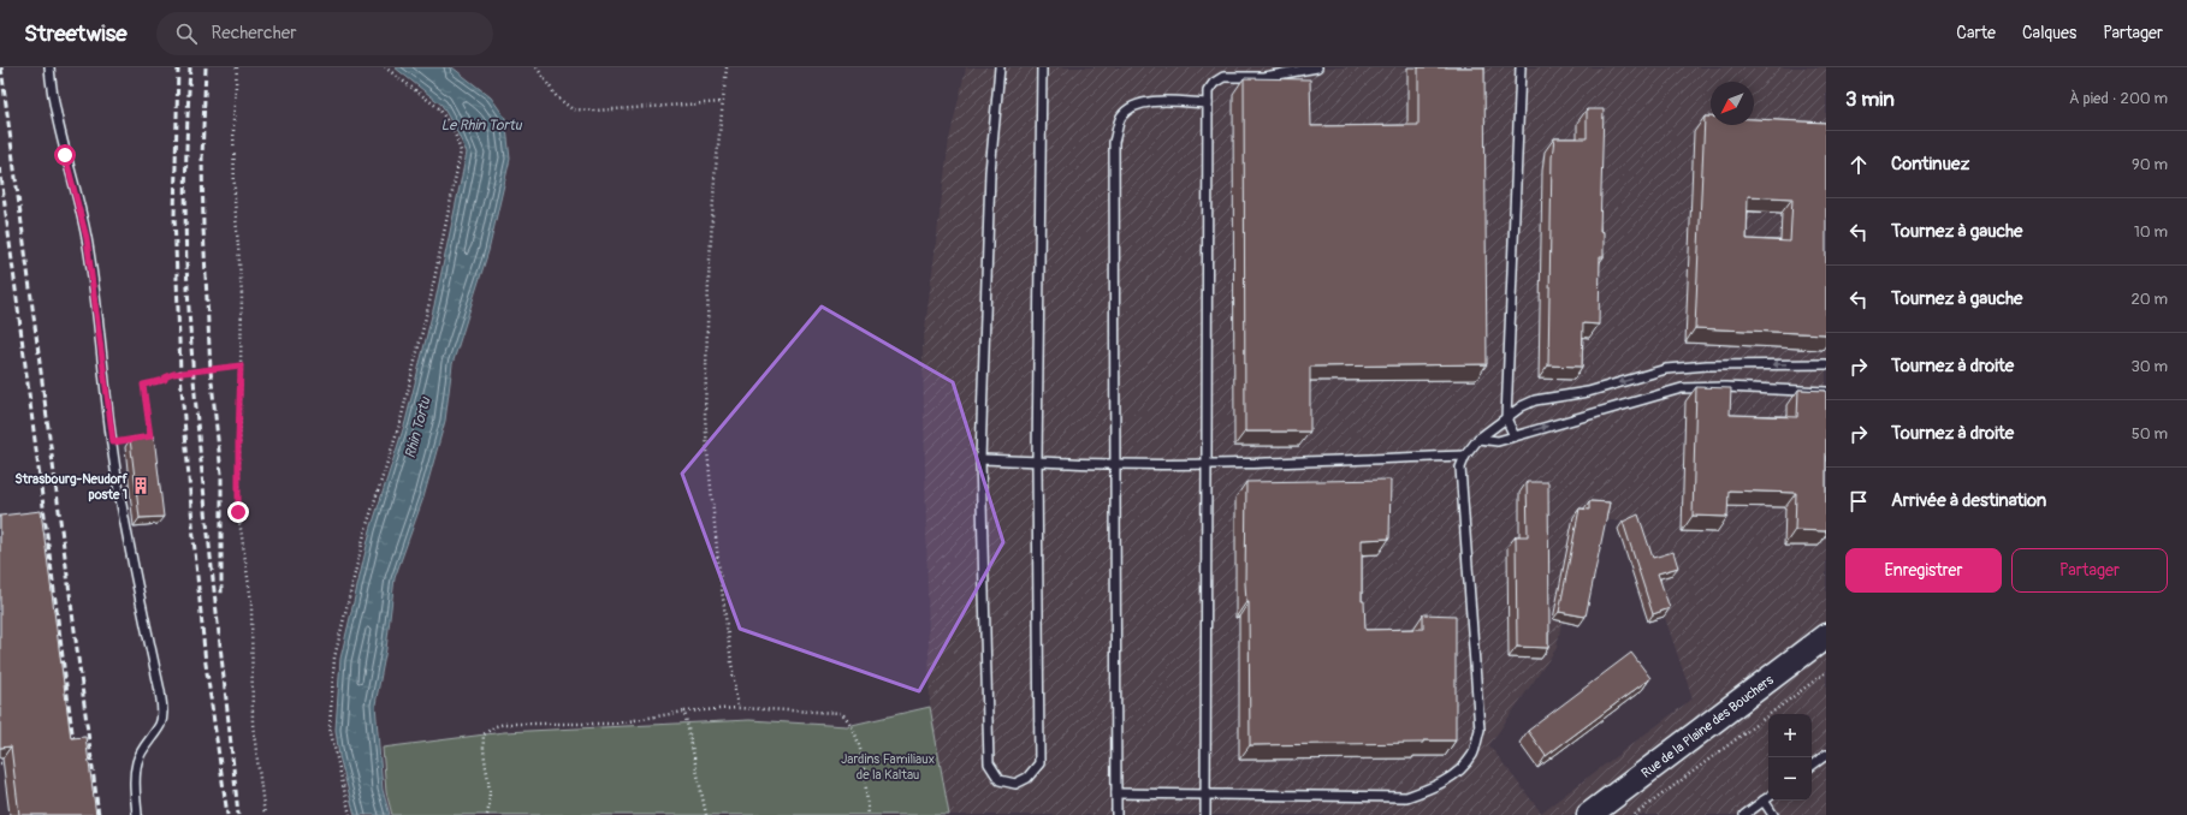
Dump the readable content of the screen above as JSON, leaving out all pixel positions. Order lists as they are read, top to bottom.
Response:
{
  "streets": {
    "street": ["Rue de la Plaine des Bouchers"]
  },
  "water": ["Le Rhin Tortu", "Rhin Tortu"],
  "parks": ["Jardins Familiaux de la Kaltau"],
  "places": {
    "building": ["Strasbourg-Neudorf poste 1"]
  },
  "north": "bottom left",
  "page": {
    "header": "Streetwise",
    "search": "Rechercher",
    "nav": ["Carte", "Calques", "Partager"],
    "heading": ["3 min", "À pied · 200 m"],
    "list": [
      ["Continuez", "90 m"],
      ["Tournez à gauche", "10 m"],
      ["Tournez à gauche", "20 m"],
      ["Tournez à droite", "30 m"],
      ["Tournez à droite", "50 m"],
      "Arrivée à destination"
    ],
    "buttons": ["Enregistrer", "Partager"],
    "map_buttons": ["+", "−"]
  }
}
